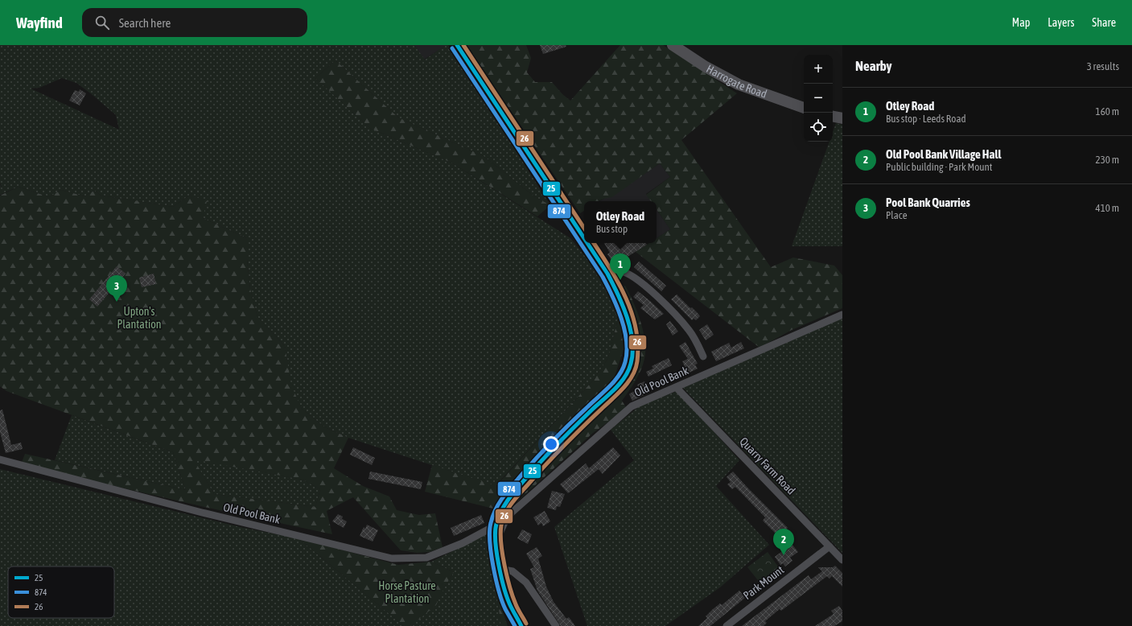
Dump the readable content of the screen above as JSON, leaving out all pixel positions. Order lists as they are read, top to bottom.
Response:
{
  "streets": {
    "highway": ["Harrogate Road"],
    "street": ["Old Pool Bank", "Quarry Farm Road", "Park Mount"]
  },
  "crossings": [
    ["Old Pool Bank", "Quarry Farm Road"],
    ["Quarry Farm Road", "Park Mount"]
  ],
  "parks": ["Upton's Plantation", "Horse Pasture Plantation"],
  "lines": ["transit line 25", "transit line 26", "transit line 874"],
  "legend": ["25", "874", "26"],
  "page": {
    "header": "Wayfind",
    "search": "Search here",
    "nav": ["Map", "Layers", "Share"],
    "heading": ["Nearby", "3 results"],
    "map_buttons": ["+", "−"],
    "list": [
      {
        "mark": "1",
        "name": "Otley Road",
        "note": "Bus stop · Leeds Road",
        "value": "160 m"
      },
      {
        "mark": "2",
        "name": "Old Pool Bank Village Hall",
        "note": "Public building · Park Mount",
        "value": "230 m"
      },
      {
        "mark": "3",
        "name": "Pool Bank Quarries",
        "note": "Place",
        "value": "410 m"
      }
    ],
    "popup": ["Otley Road", "Bus stop"],
    "pins": ["1", "3", "2"]
  }
}
